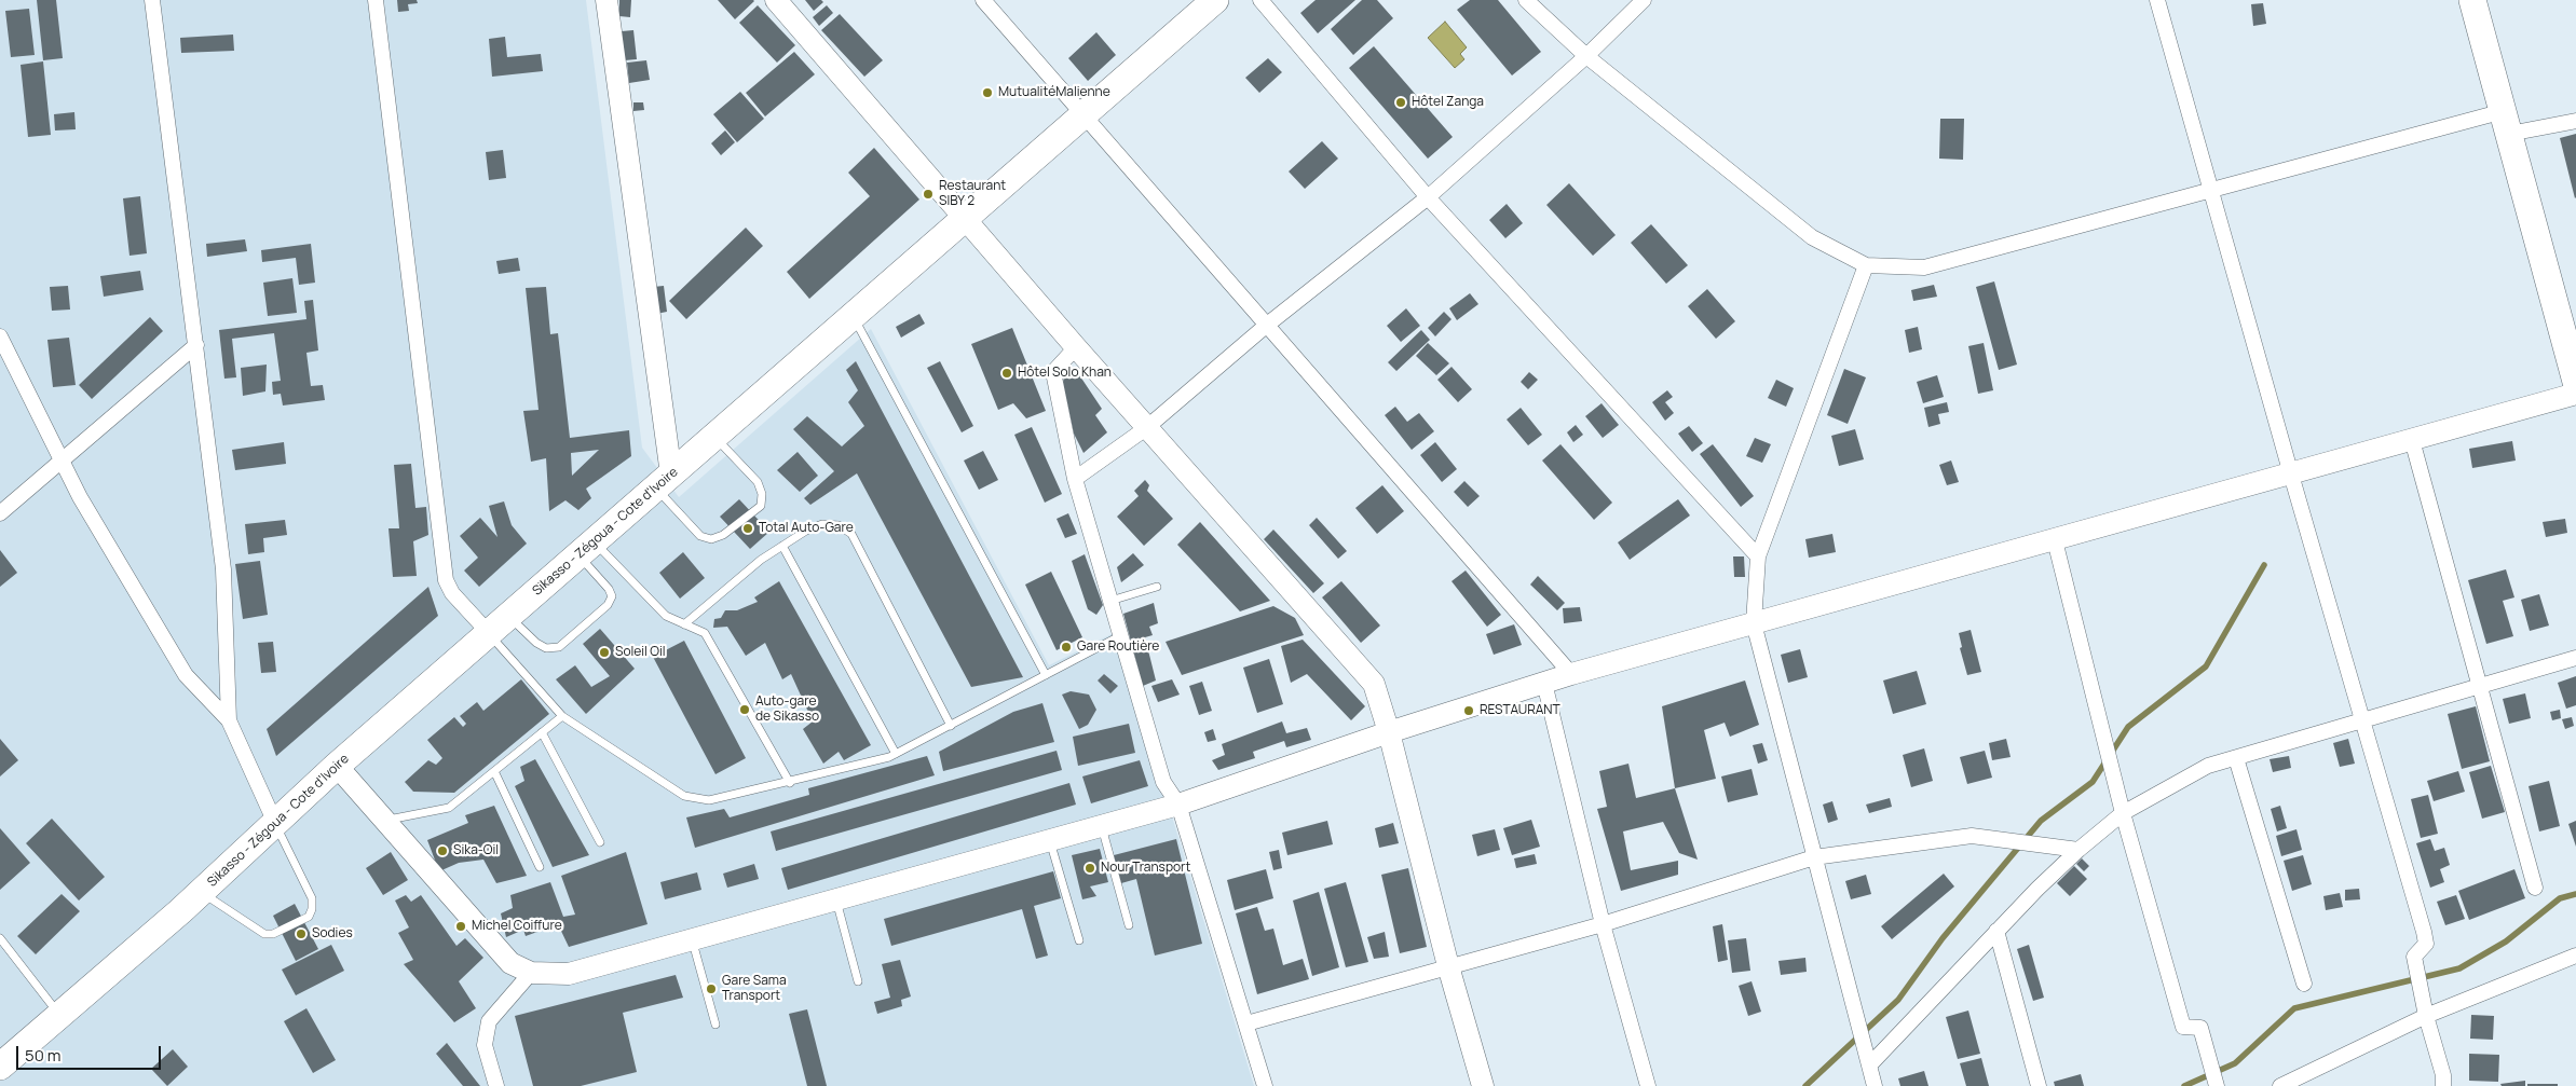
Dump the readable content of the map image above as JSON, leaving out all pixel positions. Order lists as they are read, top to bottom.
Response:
{
  "streets": {
    "highway": ["Sikasso - Zégoua - Cote d'Ivoire"]
  },
  "places": [
    "MutualitéMalienne",
    "Hôtel Zanga",
    "Restaurant SIBY 2",
    "Hôtel Solo Khan",
    "Total Auto-Gare",
    "Gare Routière",
    "Soleil Oil",
    "Auto-gare de Sikasso",
    "RESTAURANT",
    "Sika-Oil",
    "Nour Transport",
    "Michel Coiffure",
    "Sodies",
    "Gare Sama Transport"
  ],
  "scale_bar": "50 m"
}
